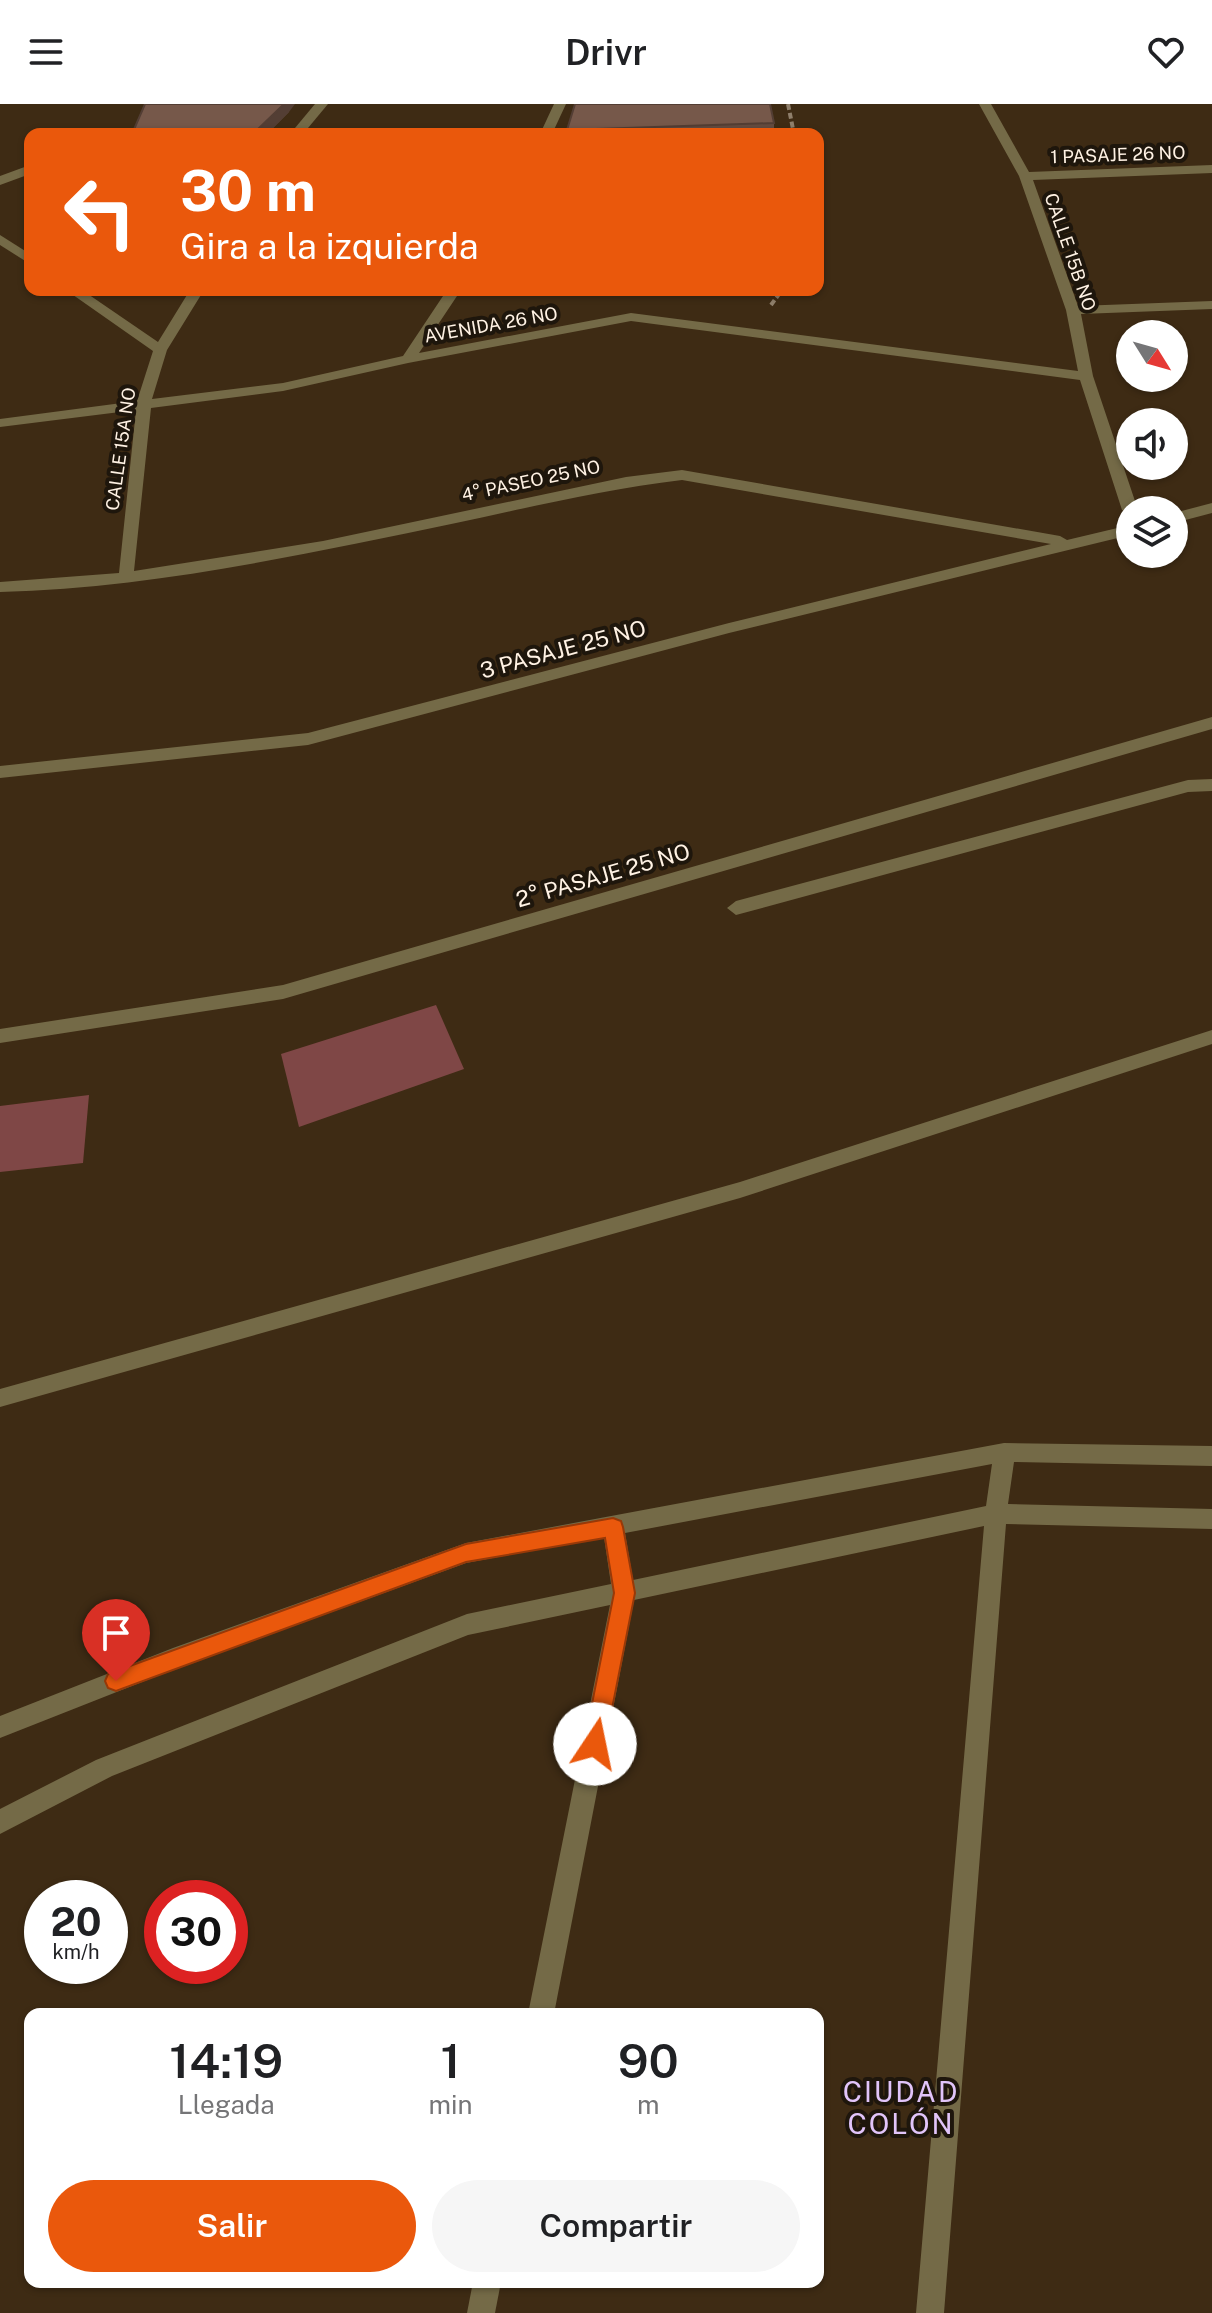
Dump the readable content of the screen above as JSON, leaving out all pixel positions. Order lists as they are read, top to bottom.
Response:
{
  "streets": {
    "street": [
      "1 PASAJE 26 NO",
      "CALLE 15B NO",
      "AVENIDA 26 NO",
      "CALLE 15A NO",
      "4° PASEO 25 NO",
      "3 PASAJE 25 NO",
      "2° PASAJE 25 NO"
    ]
  },
  "crossings": [
    ["1 PASAJE 26 NO", "CALLE 15B NO"],
    ["CALLE 15B NO", "AVENIDA 26 NO"],
    ["AVENIDA 26 NO", "CALLE 15A NO"],
    ["CALLE 15A NO", "4° PASEO 25 NO"],
    ["4° PASEO 25 NO", "3 PASAJE 25 NO"]
  ],
  "districts": ["CIUDAD COLÓN"],
  "north": "bottom right",
  "page": {
    "header": "Drivr",
    "turn": ["30 m", "Gira a la izquierda"],
    "speed": "20 km/h",
    "limit": "30",
    "eta": [
      "14:19",
      "Llegada",
      "1",
      "min",
      "90",
      "m"
    ],
    "buttons": ["Salir", "Compartir"]
  }
}
